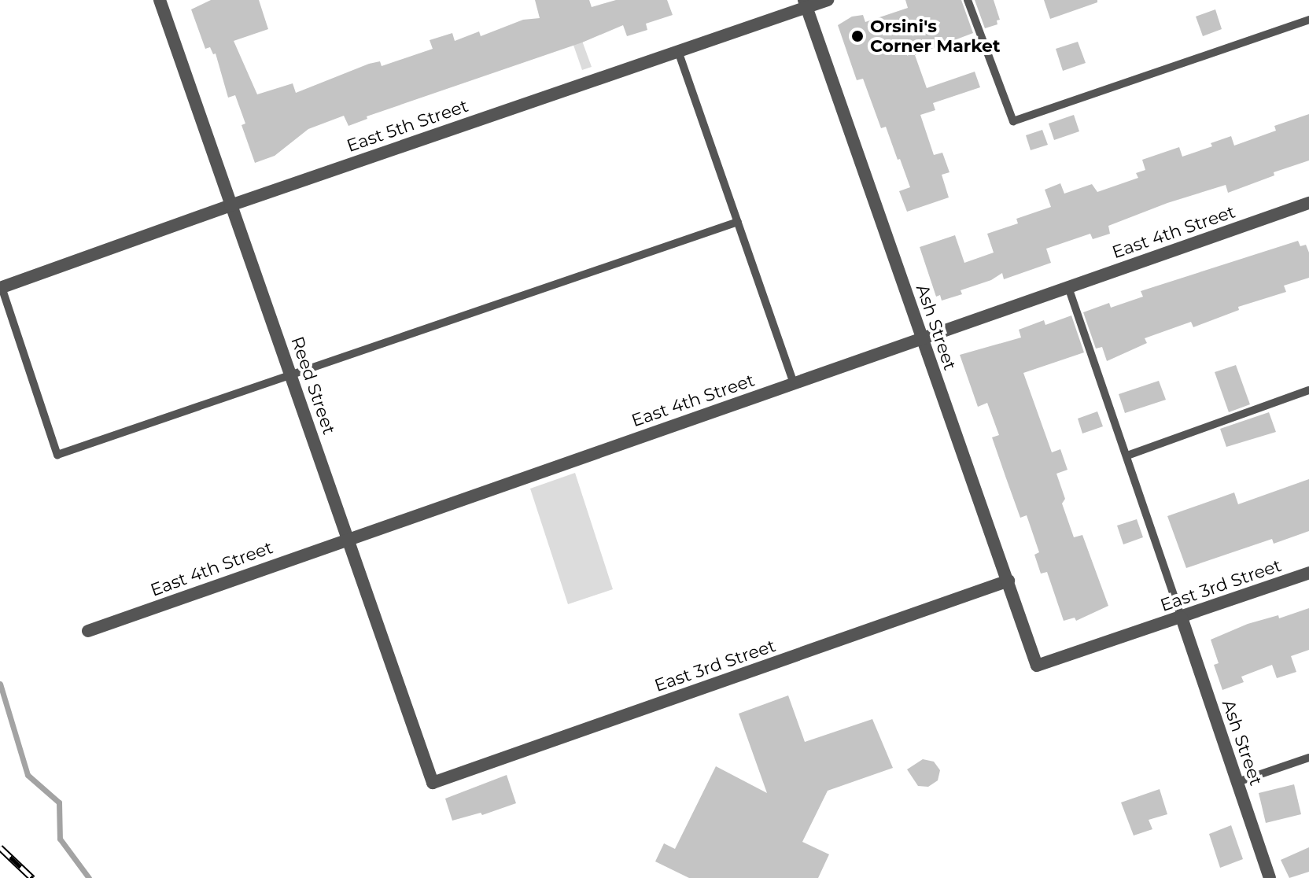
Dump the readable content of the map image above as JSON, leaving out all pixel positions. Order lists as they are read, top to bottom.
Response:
{
  "streets": {
    "street": [
      "East 5th Street",
      "East 4th Street",
      "Ash Street",
      "Reed Street",
      "East 3rd Street"
    ]
  },
  "crossings": [
    ["East 5th Street", "Ash Street"],
    ["East 5th Street", "Reed Street"],
    ["East 4th Street", "Ash Street"],
    ["East 4th Street", "Reed Street"],
    ["Ash Street", "East 3rd Street"],
    ["Reed Street", "East 3rd Street"]
  ],
  "places": ["Orsini's Corner Market"]
}
